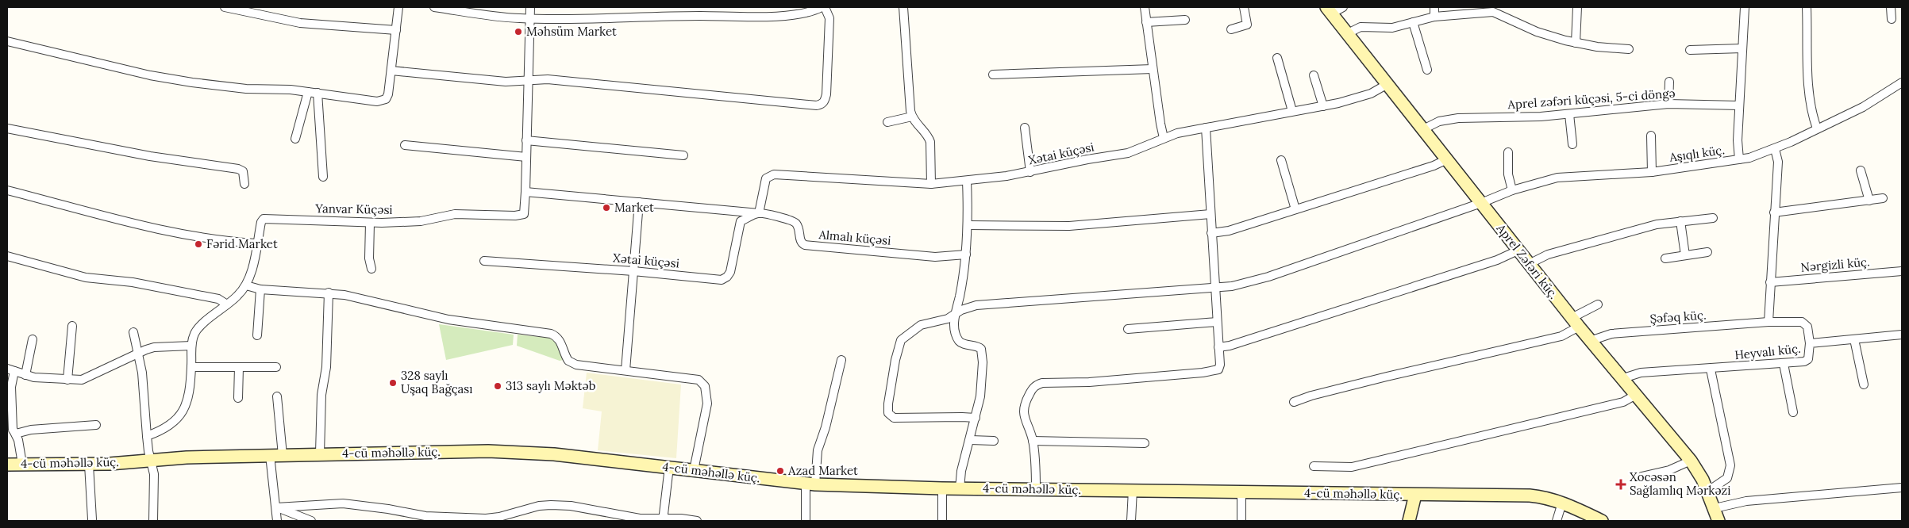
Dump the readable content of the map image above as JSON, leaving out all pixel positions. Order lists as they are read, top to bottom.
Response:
{
  "streets": {
    "street": [
      "Aprel zəfəri küçəsi, 5-ci döngə",
      "Xətai küçəsi",
      "Aşıqlı küç.",
      "Yanvar Küçəsi",
      "Almalı küçəsi",
      "Aprel Zəfəri küç.",
      "Nərgizli küç.",
      "Şəfəq küç.",
      "Heyvalı küç.",
      "4-cü məhəllə küç."
    ]
  },
  "crossings": [
    ["Aprel zəfəri küçəsi, 5-ci döngə", "Aprel Zəfəri küç."],
    ["Xətai küçəsi", "Almalı küçəsi"],
    ["Xətai küçəsi", "Aprel Zəfəri küç."],
    ["Aşıqlı küç.", "Aprel Zəfəri küç."],
    ["Aprel Zəfəri küç.", "Şəfəq küç."],
    ["Aprel Zəfəri küç.", "Heyvalı küç."],
    ["Şəfəq küç.", "Heyvalı küç."]
  ],
  "places": {
    "other": [
      "Məhsüm Market",
      "Market",
      "Fərid Market",
      "328 saylı Uşaq Bağçası",
      "313 saylı Məktəb",
      "Azad Market"
    ],
    "health": ["Xocəsən Sağlamlıq Mərkəzi"]
  }
}
